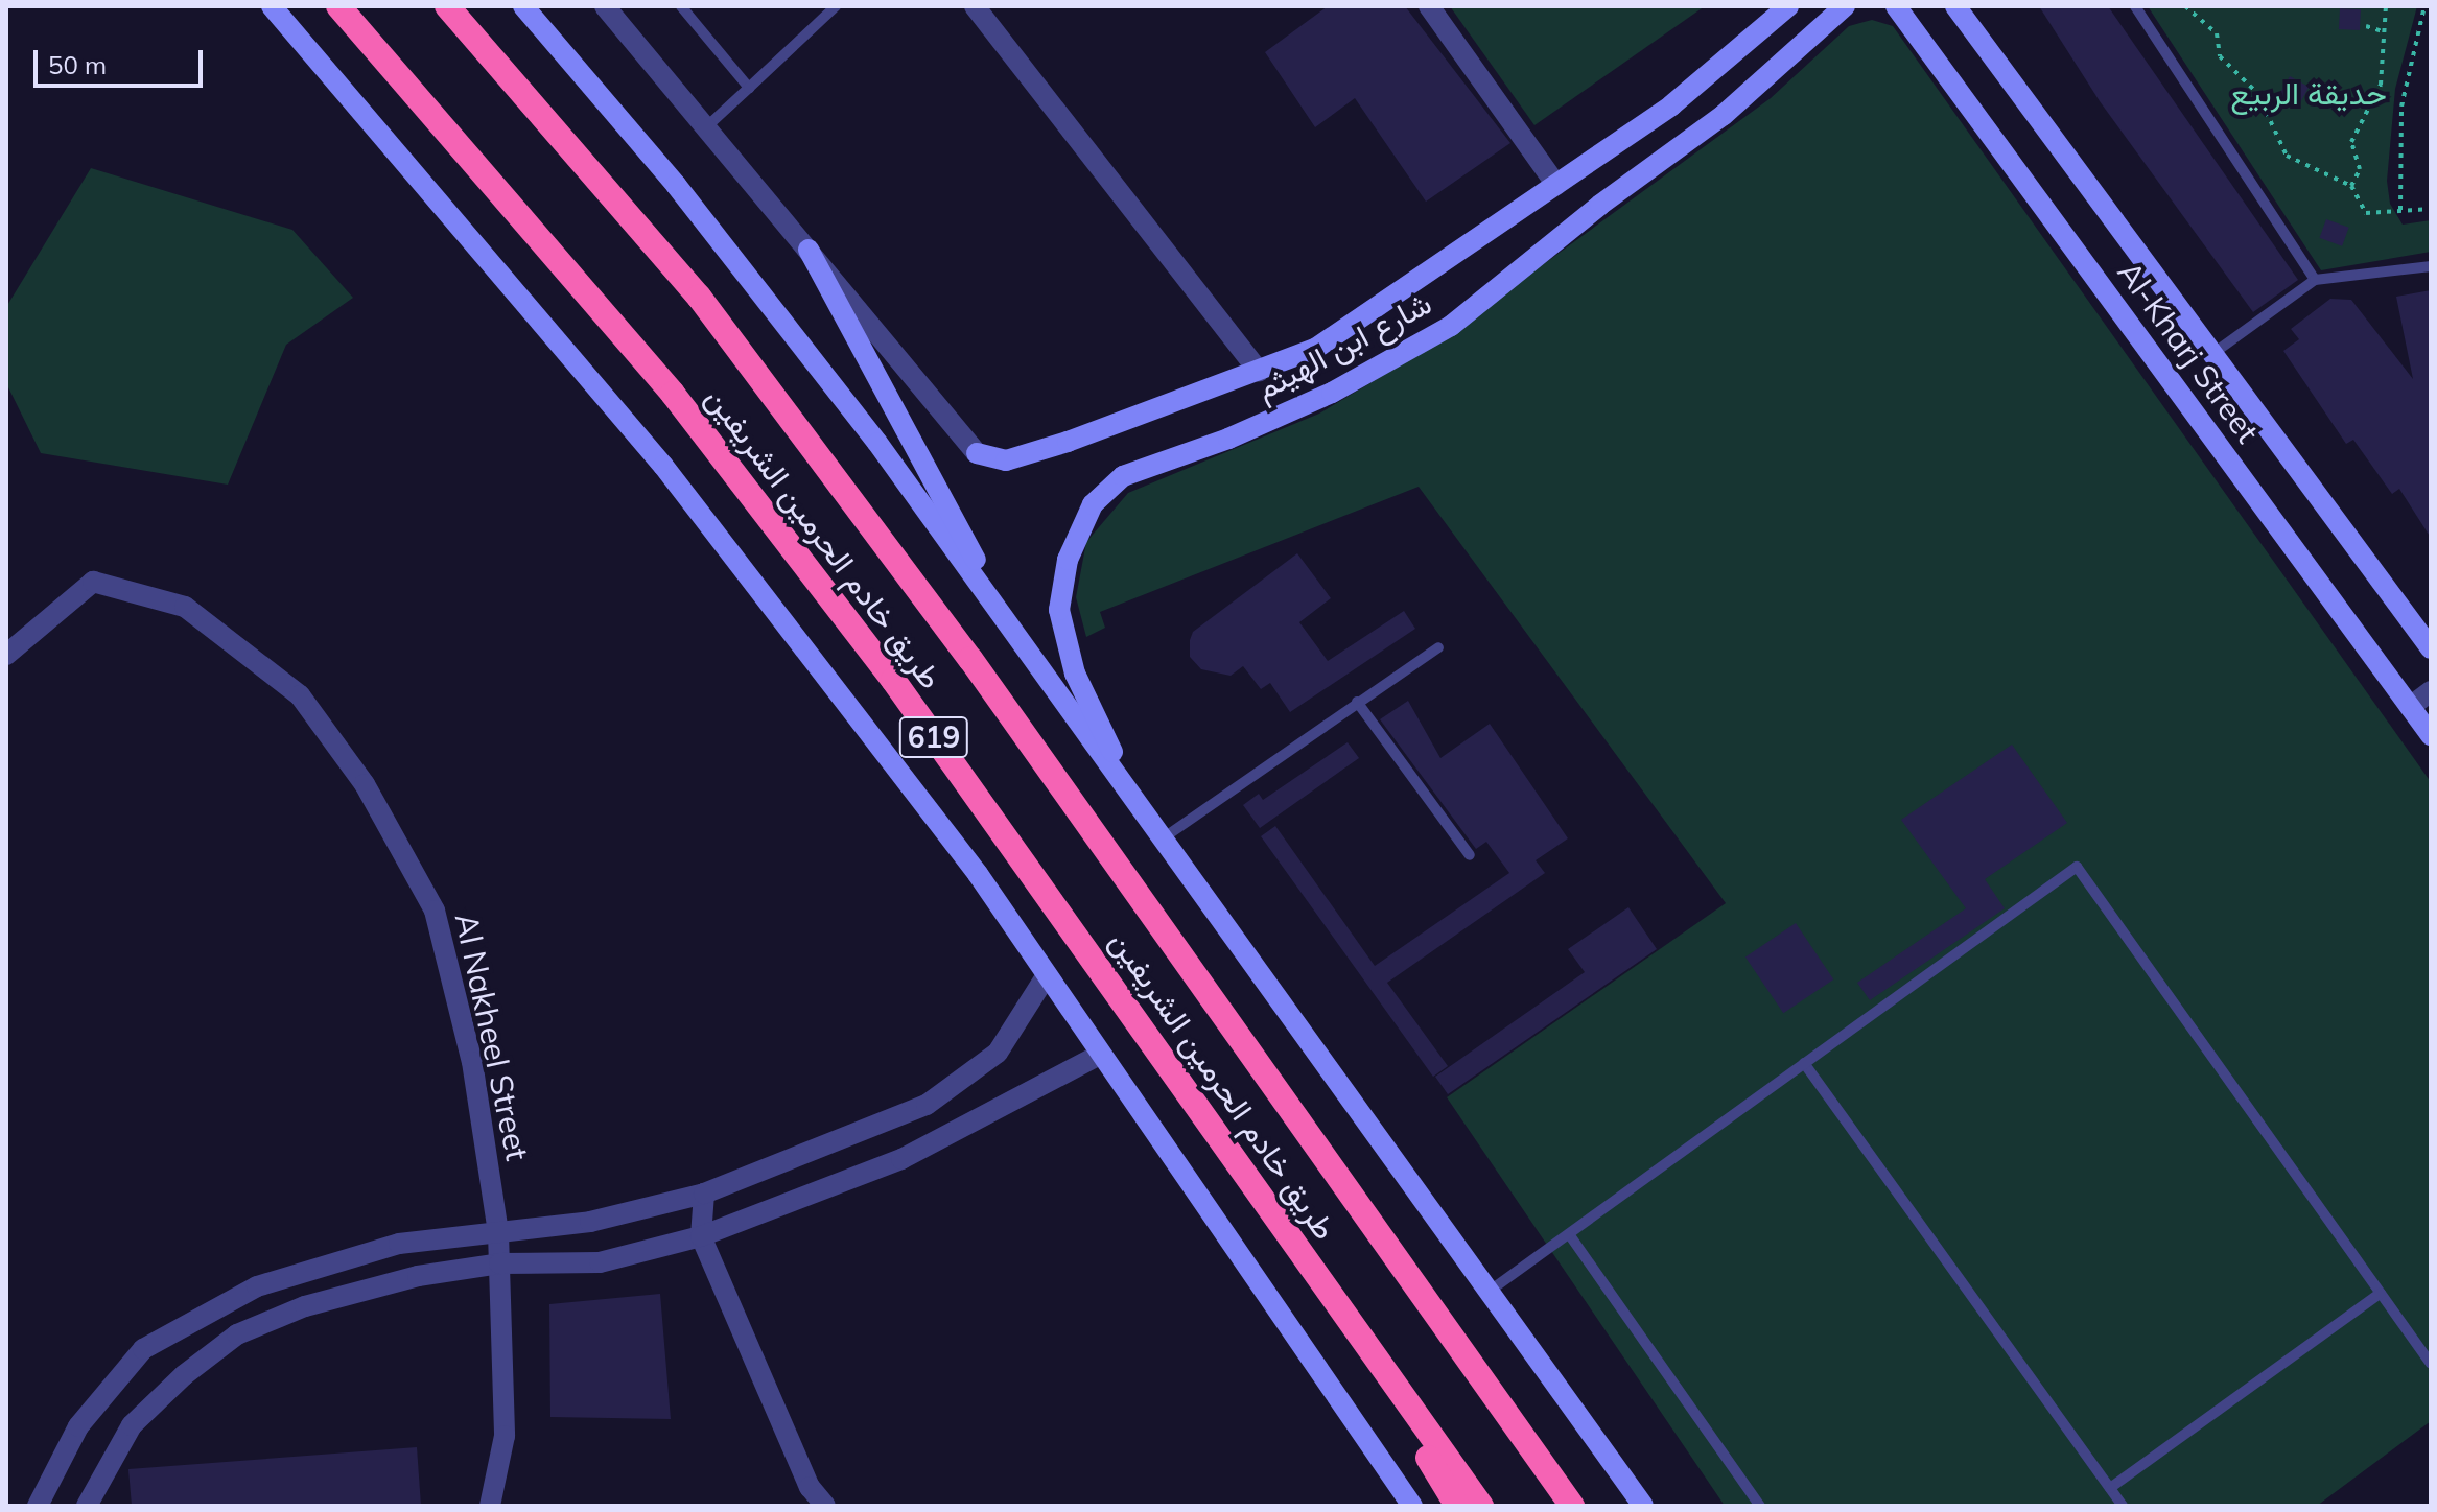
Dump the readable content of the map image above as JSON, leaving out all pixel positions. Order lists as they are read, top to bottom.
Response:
{
  "streets": {
    "highway": ["طريق خادم الحرمين الشريفين", "619"],
    "main road": ["شارع ابن الهيثم", "Al-Kharj Street"],
    "street": ["Al Nakheel Street"]
  },
  "parks": ["حديقة الربيع"],
  "scale_bar": "50 m"
}
